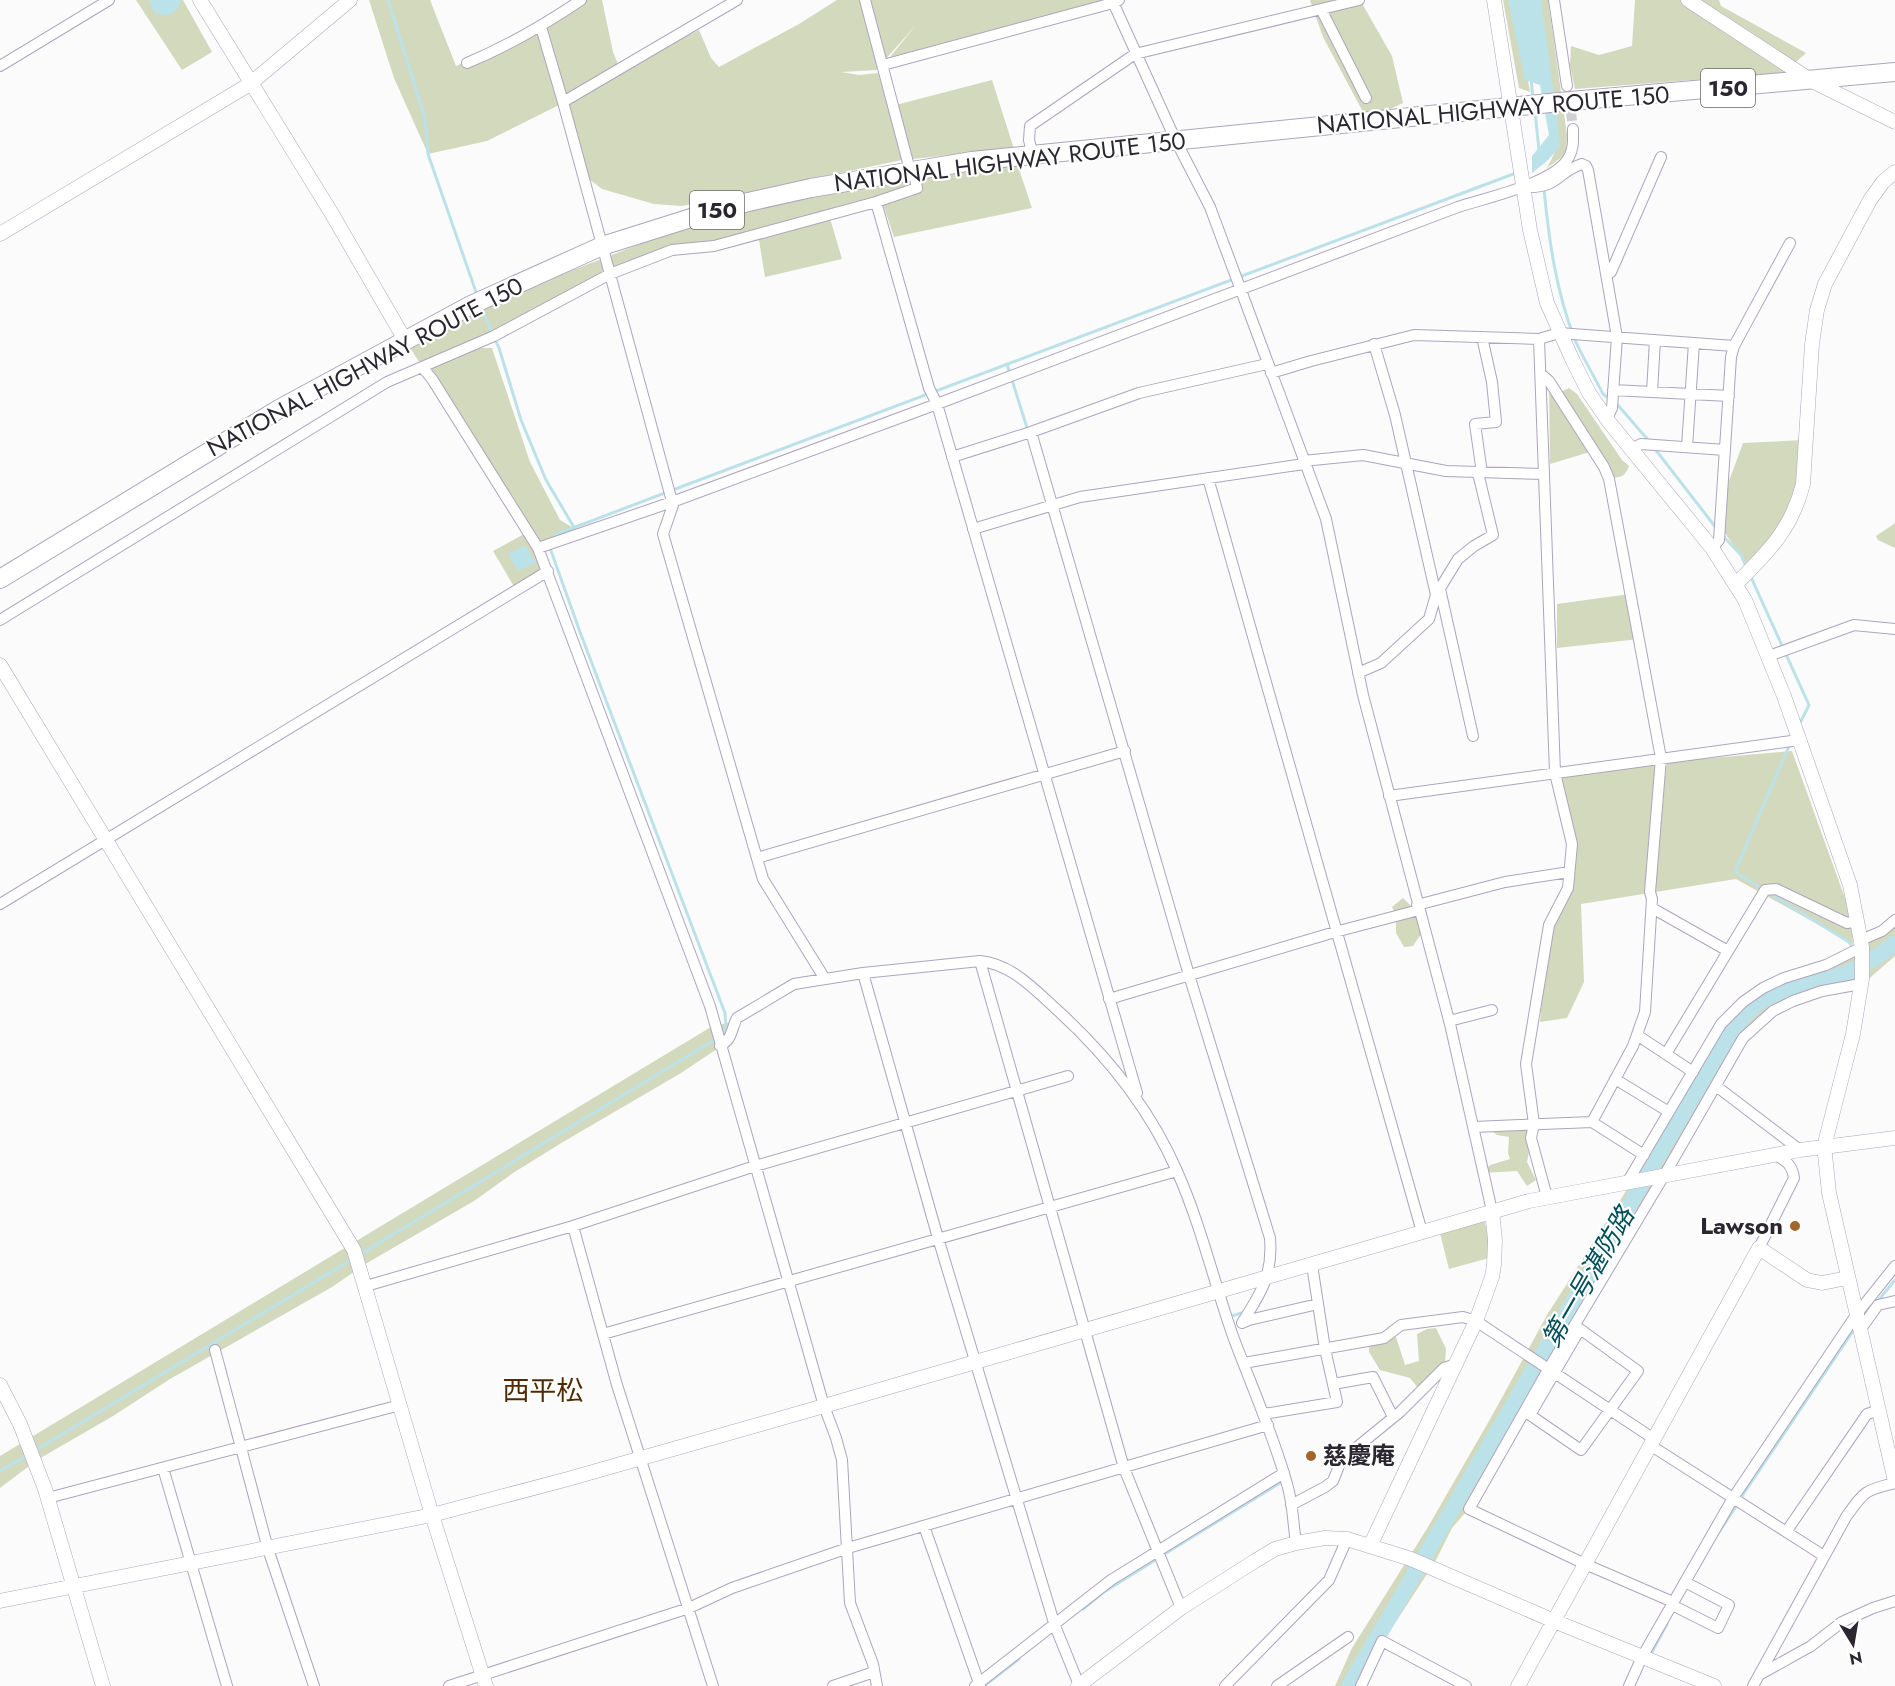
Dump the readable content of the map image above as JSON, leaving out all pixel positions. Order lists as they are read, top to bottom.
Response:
{
  "streets": {
    "highway": ["150", "NATIONAL HIGHWAY ROUTE 150"]
  },
  "districts": ["西平松"],
  "water": ["第一号湛防路"],
  "places": ["Lawson", "慈慶庵"],
  "north": "bottom"
}
